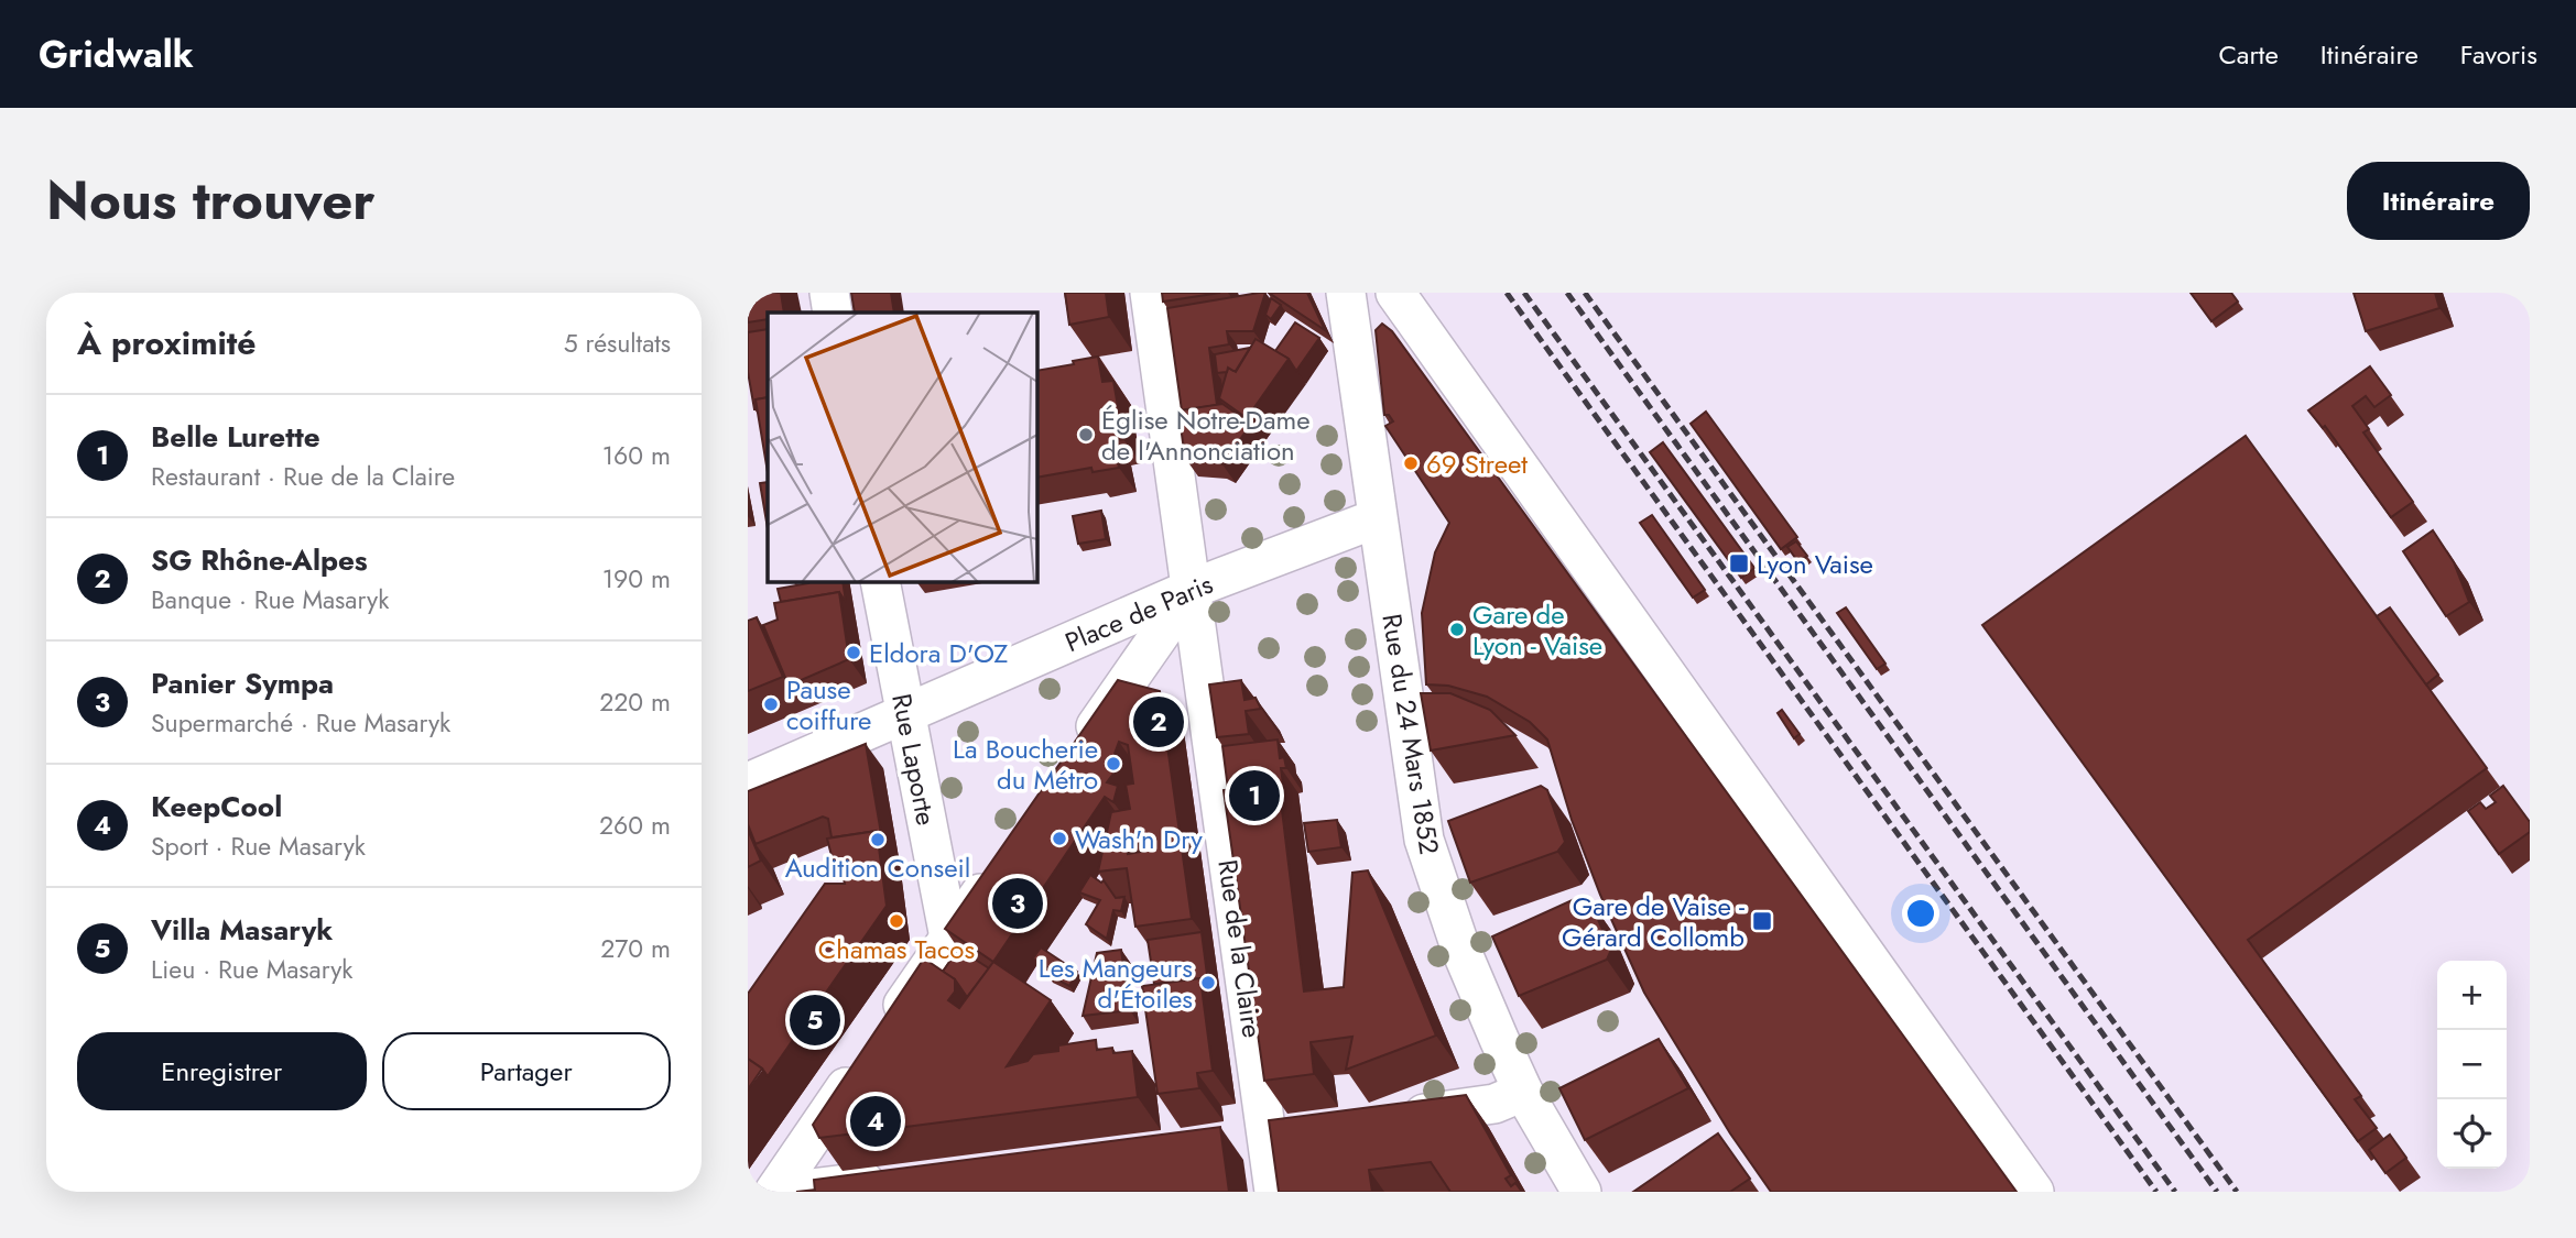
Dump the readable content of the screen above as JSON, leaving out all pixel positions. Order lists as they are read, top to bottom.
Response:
{
  "streets": {
    "street": [
      "Place de Paris",
      "Rue du 24 Mars 1852",
      "Rue Laporte",
      "Rue de la Claire"
    ]
  },
  "crossings": [
    ["Place de Paris", "Rue du 24 Mars 1852"],
    ["Place de Paris", "Rue Laporte"],
    ["Place de Paris", "Rue de la Claire"]
  ],
  "places": {
    "other": [
      "Église Notre-Dame de l'Annonciation",
      "69 Street",
      "Gare de Lyon - Vaise",
      "Eldora D'OZ",
      "Pause coiffure",
      "La Boucherie du Métro",
      "Wash'n Dry",
      "Audition Conseil",
      "Chamas Tacos",
      "Les Mangeurs d'Étoiles"
    ],
    "transit": ["Lyon Vaise", "Gare de Vaise - Gérard Collomb"]
  },
  "page": {
    "header": "Gridwalk",
    "nav": ["Carte", "Itinéraire", "Favoris"],
    "title": "Nous trouver",
    "buttons": [
      "Itinéraire",
      ["Enregistrer", "Partager"]
    ],
    "heading": ["À proximité", "5 résultats"],
    "list": [
      {
        "mark": "1",
        "name": "Belle Lurette",
        "note": "Restaurant · Rue de la Claire",
        "value": "160 m"
      },
      {
        "mark": "2",
        "name": "SG Rhône-Alpes",
        "note": "Banque · Rue Masaryk",
        "value": "190 m"
      },
      {
        "mark": "3",
        "name": "Panier Sympa",
        "note": "Supermarché · Rue Masaryk",
        "value": "220 m"
      },
      {
        "mark": "4",
        "name": "KeepCool",
        "note": "Sport · Rue Masaryk",
        "value": "260 m"
      },
      {
        "mark": "5",
        "name": "Villa Masaryk",
        "note": "Lieu · Rue Masaryk",
        "value": "270 m"
      }
    ],
    "pins": [
      "2",
      "1",
      "3",
      "5",
      "4"
    ],
    "map_buttons": ["+", "−"]
  }
}
